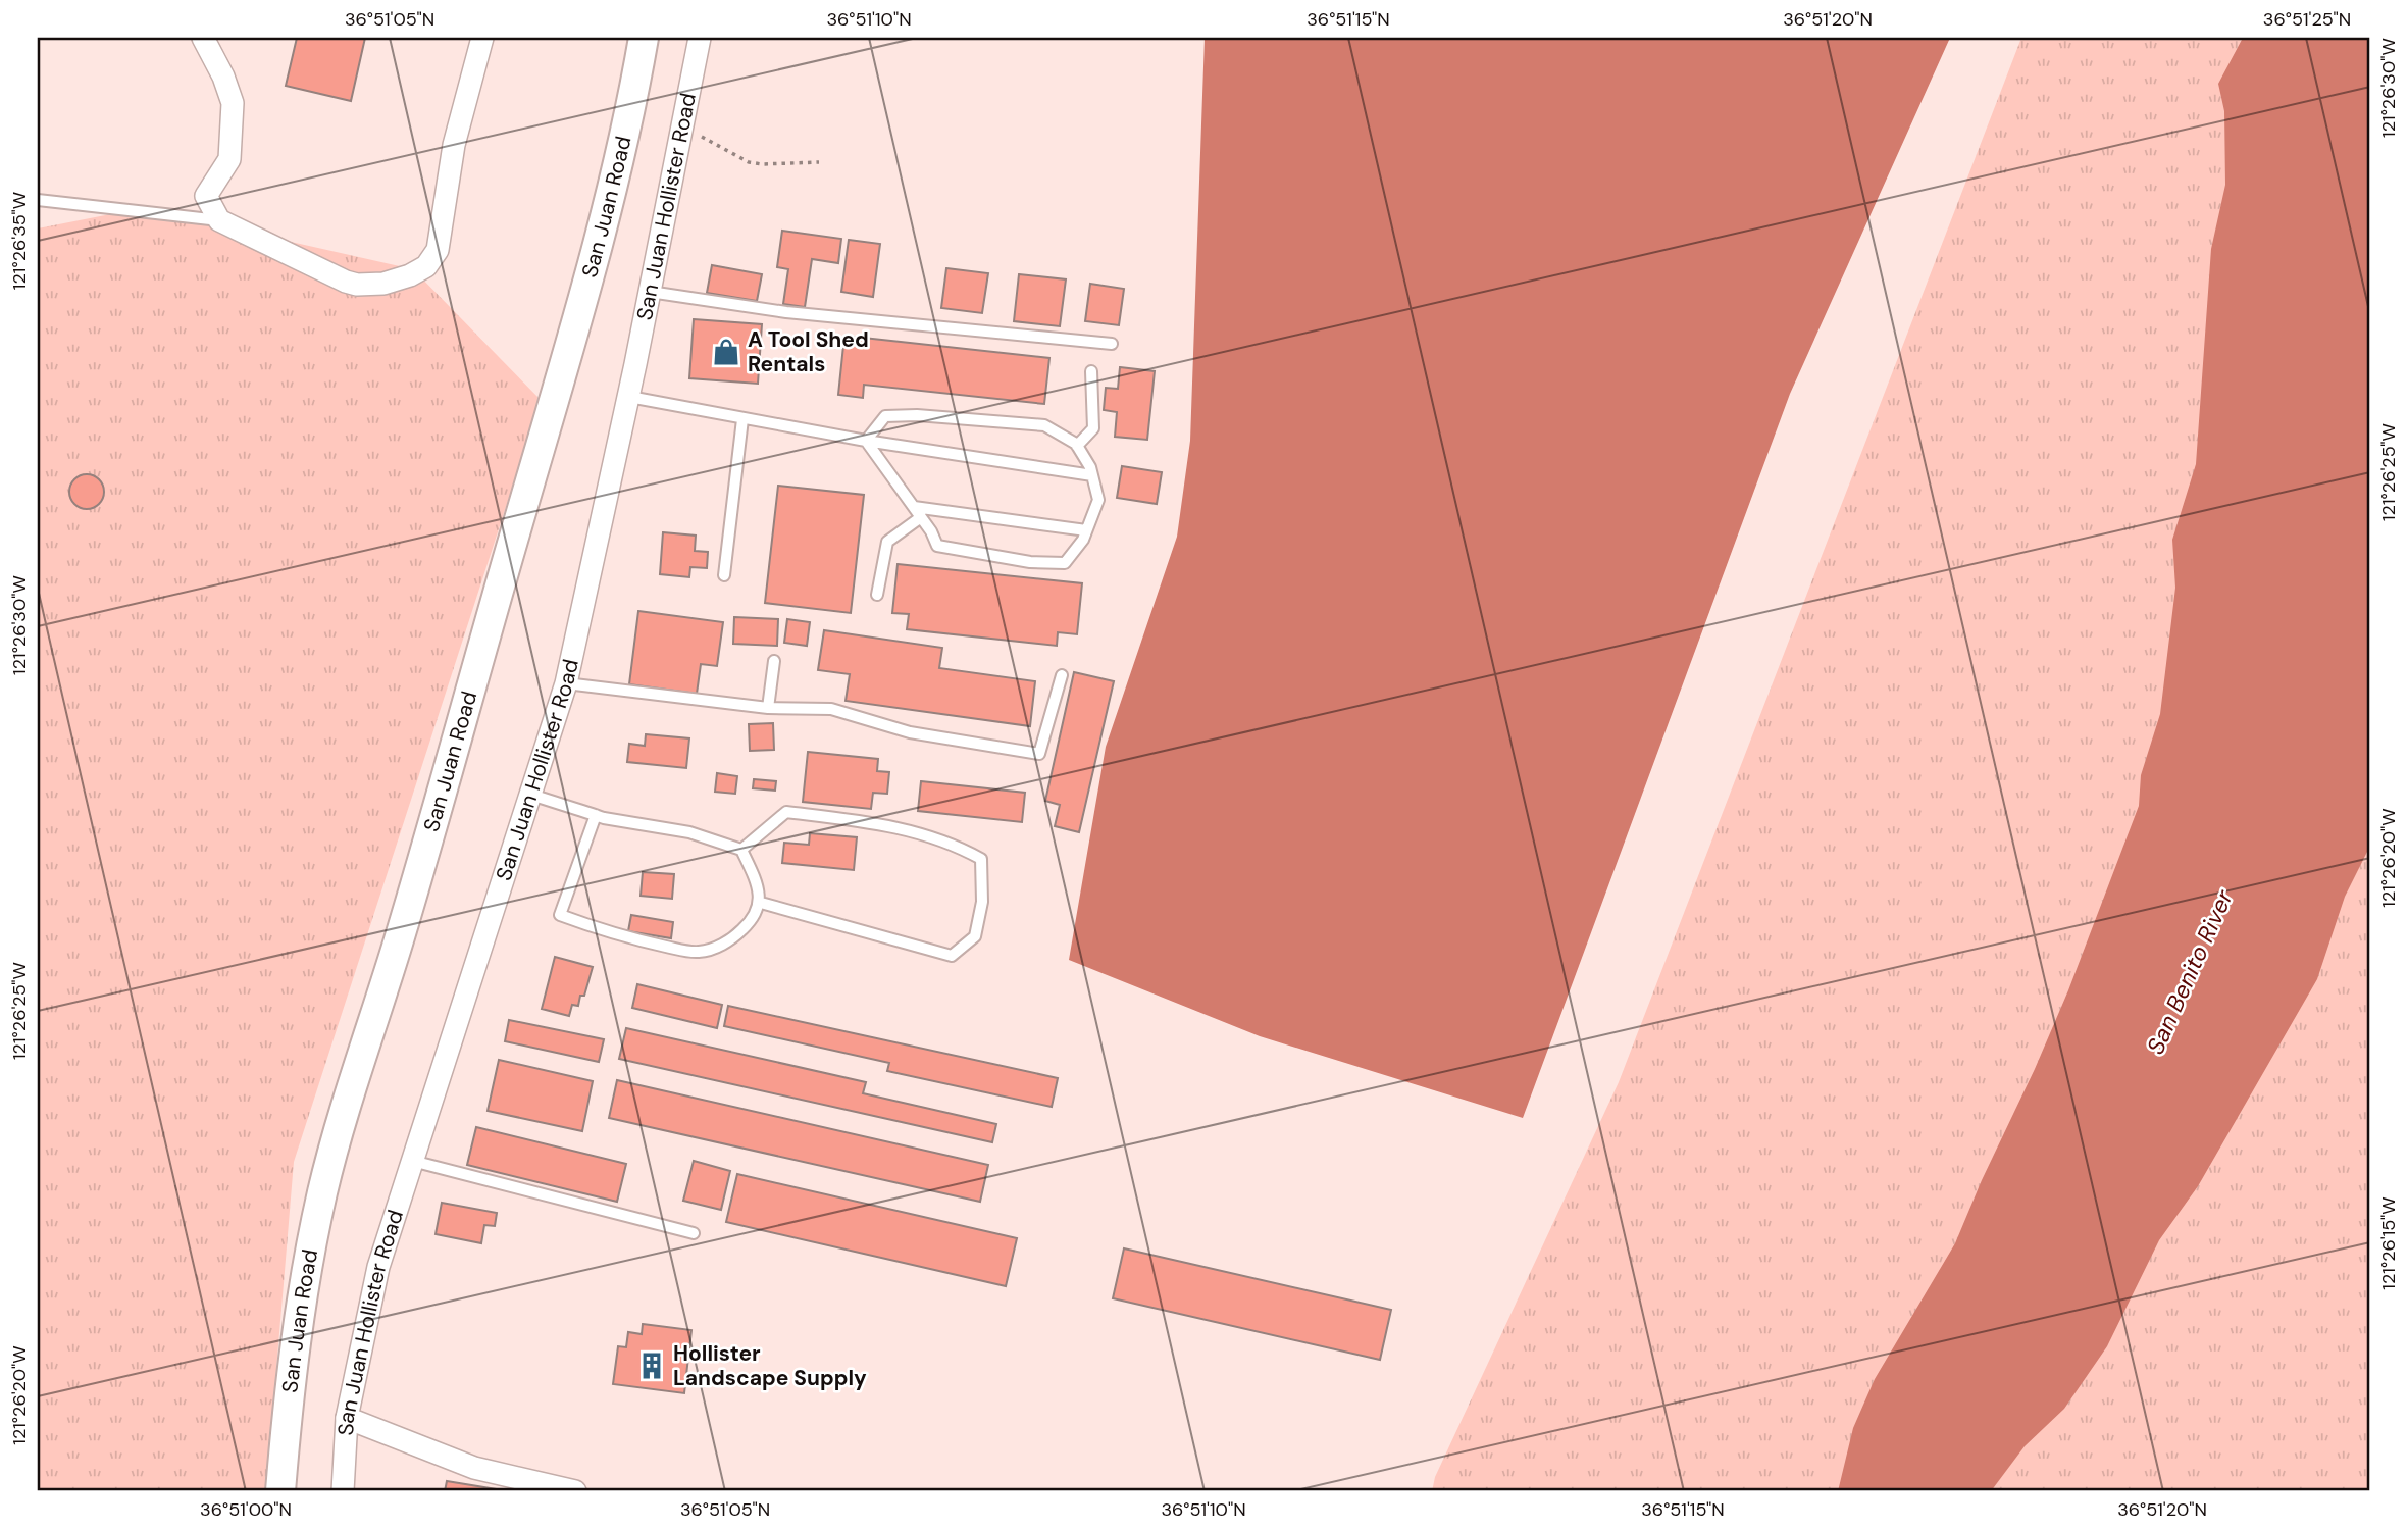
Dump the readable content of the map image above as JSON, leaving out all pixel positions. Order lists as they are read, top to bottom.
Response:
{
  "streets": {
    "main road": ["San Juan Road"],
    "street": ["San Juan Hollister Road"]
  },
  "water": ["San Benito River"],
  "places": {
    "shop": ["A Tool Shed Rentals"],
    "building": ["Hollister Landscape Supply"]
  },
  "coordinates": [
    "36°51'05\"N",
    "36°51'10\"N",
    "36°51'15\"N",
    "36°51'20\"N",
    "36°51'25\"N",
    "121°26'30\"W",
    "121°26'35\"W",
    "121°26'25\"W",
    "121°26'20\"W",
    "121°26'15\"W",
    "36°51'00\"N"
  ]
}
